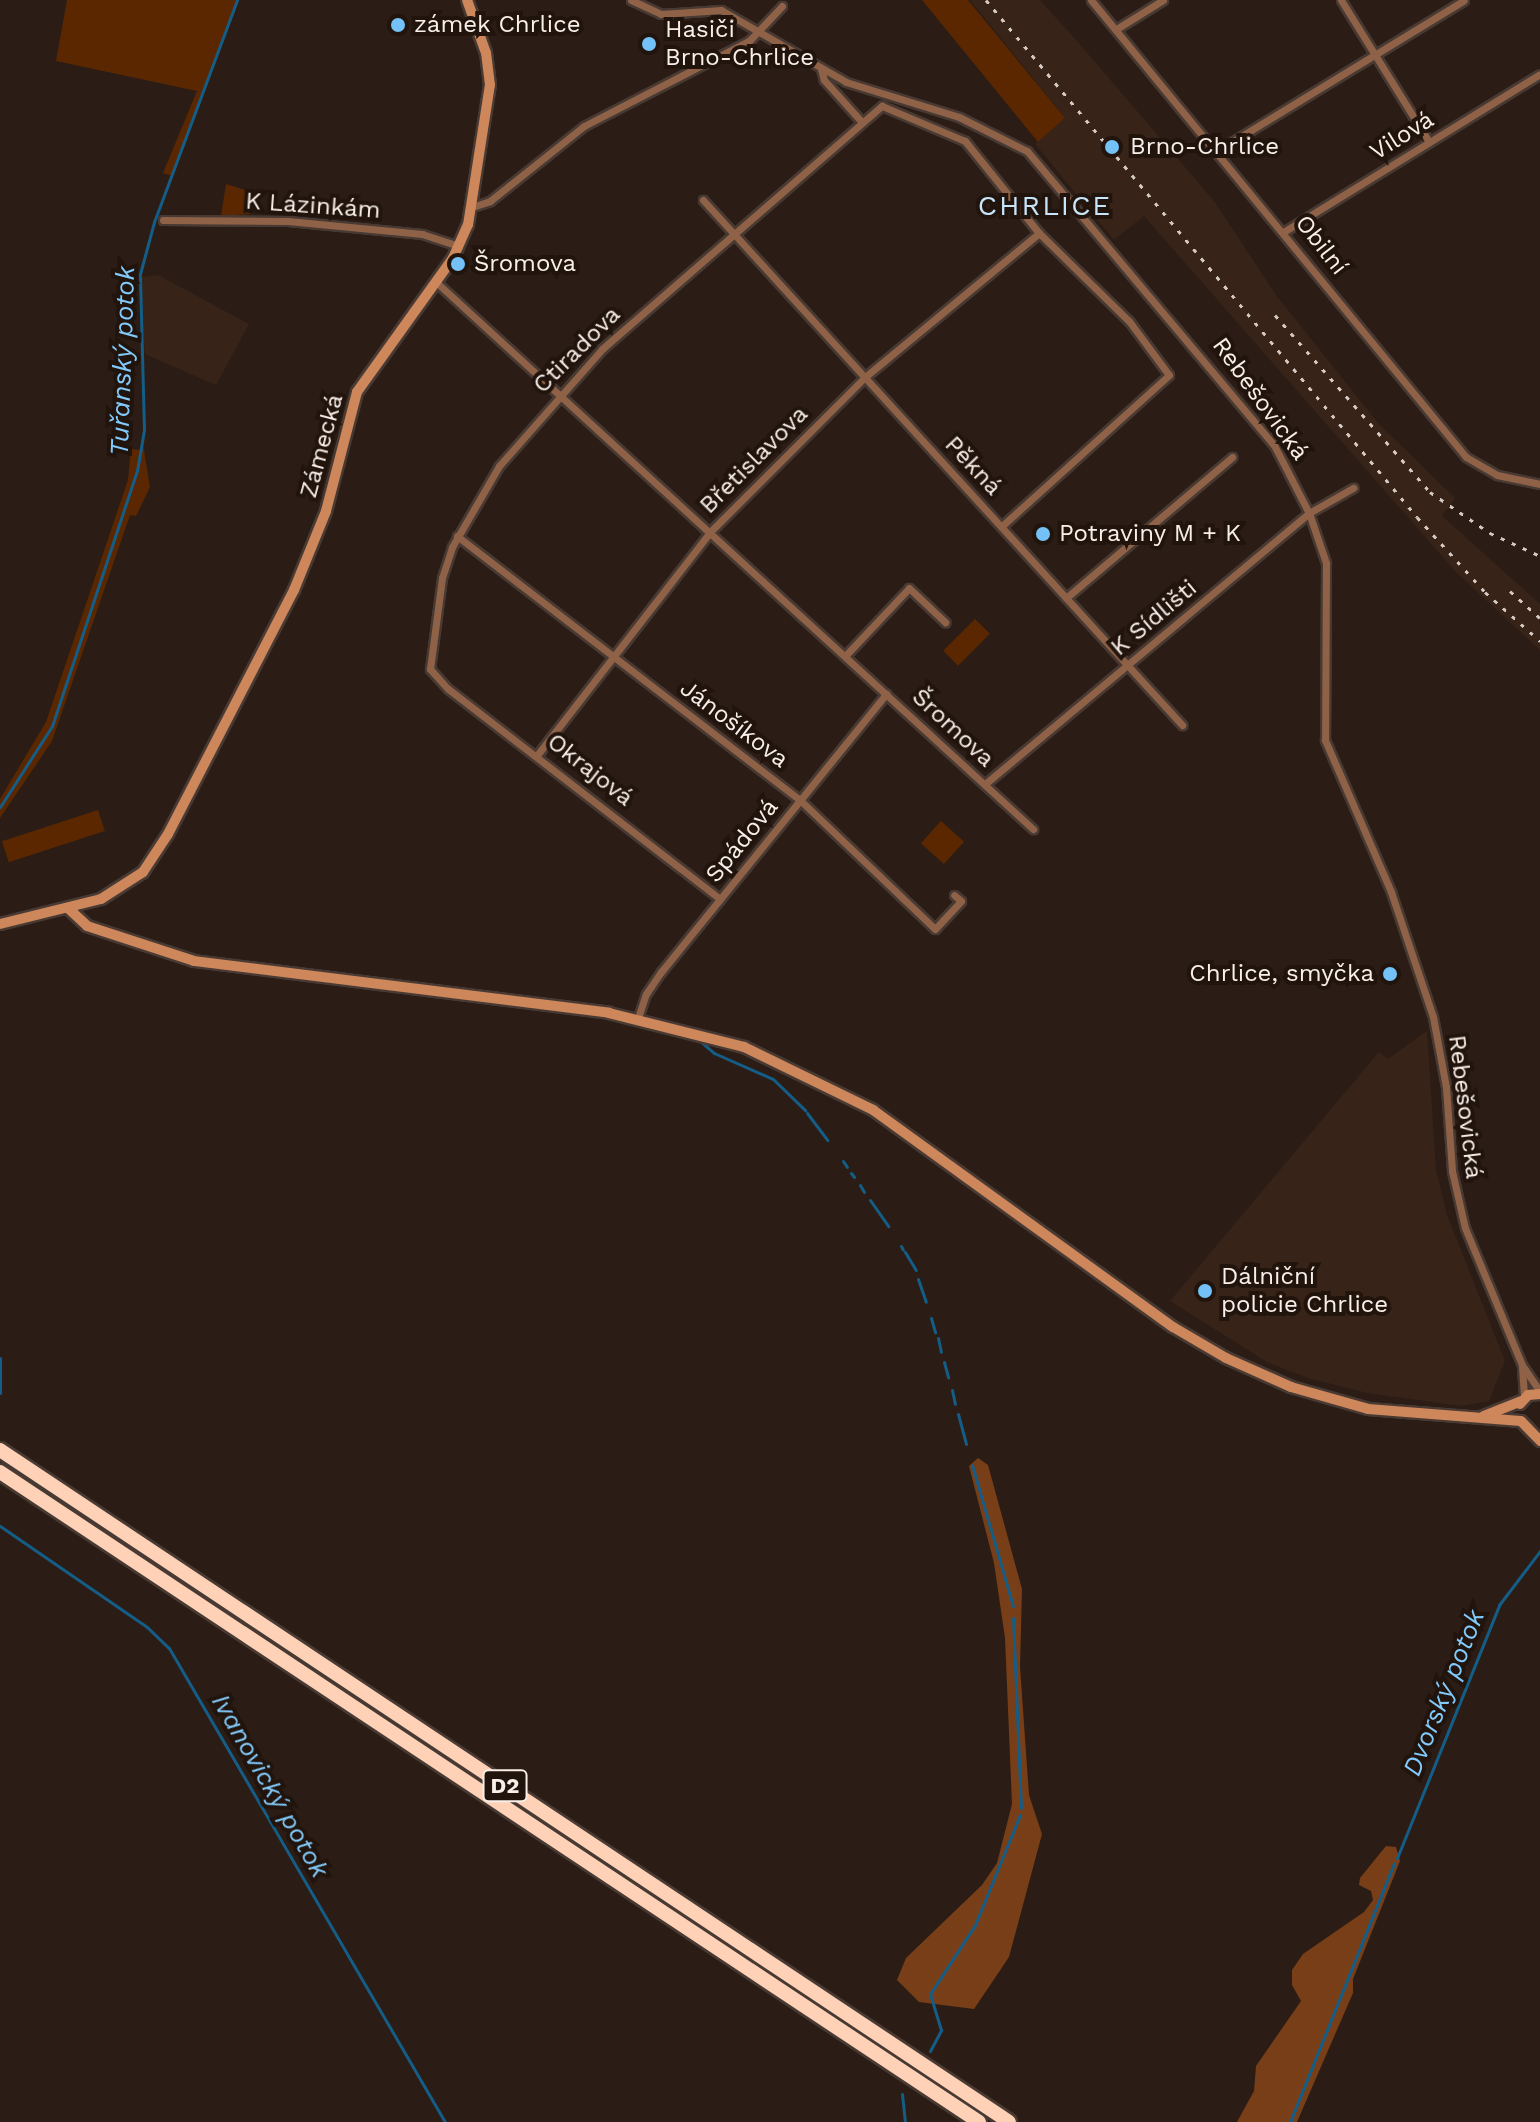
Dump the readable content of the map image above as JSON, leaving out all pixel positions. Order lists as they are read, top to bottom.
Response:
{
  "streets": {
    "highway": ["D2"],
    "street": [
      "Vilová",
      "K Lázinkám",
      "Obilní",
      "Ctiradova",
      "Rebešovická",
      "Zámecká",
      "Břetislavova",
      "Pěkná",
      "K Sídlišti",
      "Jánošíkova",
      "Šromova",
      "Okrajová",
      "Spádová"
    ]
  },
  "crossings": [
    ["Vilová", "Obilní"],
    ["K Lázinkám", "Zámecká"],
    ["Ctiradova", "Pěkná"],
    ["Ctiradova", "Jánošíkova"],
    ["Ctiradova", "Šromova"],
    ["Ctiradova", "Okrajová"],
    ["Rebešovická", "K Sídlišti"],
    ["Zámecká", "Šromova"],
    ["Břetislavova", "Pěkná"],
    ["Břetislavova", "Jánošíkova"],
    ["Břetislavova", "Šromova"],
    ["Břetislavova", "Okrajová"],
    ["Pěkná", "K Sídlišti"],
    ["K Sídlišti", "Šromova"],
    ["Jánošíkova", "Spádová"],
    ["Šromova", "Spádová"],
    ["Okrajová", "Spádová"]
  ],
  "districts": ["CHRLICE"],
  "water": ["Tuřanský potok", "Dvorský potok", "Ivanovický potok"],
  "places": [
    "zámek Chrlice",
    "Hasiči Brno-Chrlice",
    "Brno-Chrlice",
    "Šromova",
    "Potraviny M + K",
    "Chrlice, smyčka",
    "Dálniční policie Chrlice"
  ]
}
